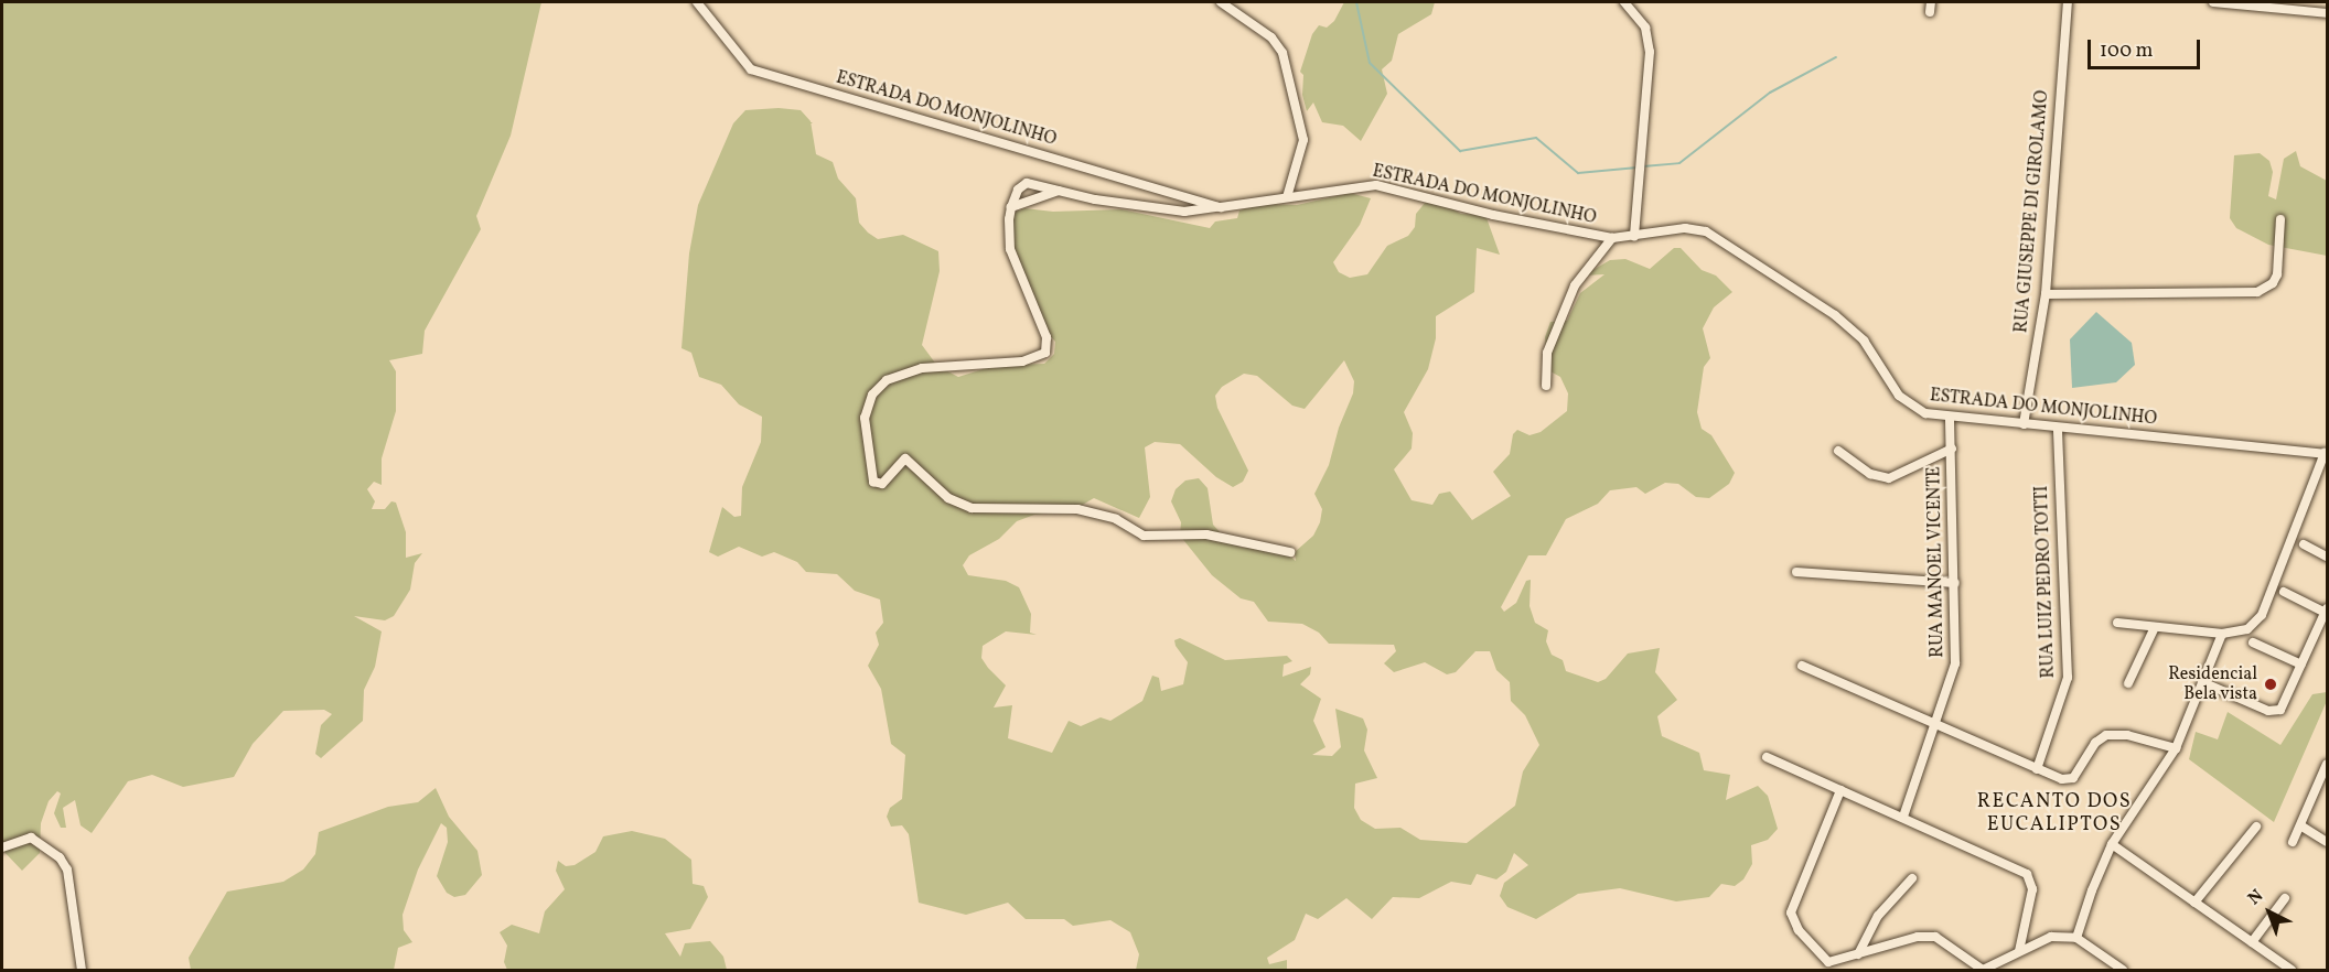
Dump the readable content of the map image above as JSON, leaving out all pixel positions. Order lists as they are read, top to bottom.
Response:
{
  "streets": {
    "street": [
      "ESTRADA DO MONJOLINHO",
      "RUA GIUSEPPE DI GIROLAMO",
      "RUA MANOEL VICENTE",
      "RUA LUIZ PEDRO TOTTI"
    ]
  },
  "crossings": [
    ["ESTRADA DO MONJOLINHO", "RUA GIUSEPPE DI GIROLAMO"],
    ["ESTRADA DO MONJOLINHO", "RUA MANOEL VICENTE"],
    ["ESTRADA DO MONJOLINHO", "RUA LUIZ PEDRO TOTTI"]
  ],
  "districts": ["RECANTO DOS EUCALIPTOS"],
  "places": ["Residencial Bela vista"],
  "scale_bar": "100 m",
  "north": "top left"
}
